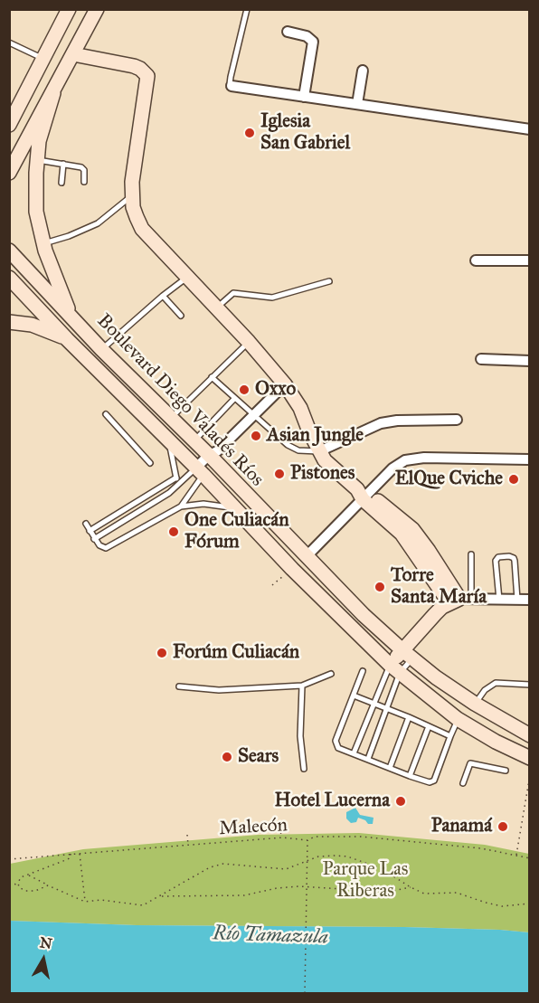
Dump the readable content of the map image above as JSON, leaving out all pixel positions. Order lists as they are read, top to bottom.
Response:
{
  "streets": {
    "main road": ["Boulevard Diego Valadés Ríos"],
    "path": ["Malecón"]
  },
  "water": ["Río Tamazula"],
  "parks": ["Parque Las Riberas"],
  "places": [
    "Iglesia San Gabriel",
    "Oxxo",
    "Asian Jungle",
    "Pistones",
    "ElQue Cviche",
    "One Culiacán Fórum",
    "Torre Santa María",
    "Forúm Culiacán",
    "Sears",
    "Hotel Lucerna",
    "Panamá"
  ],
  "north": "top"
}
